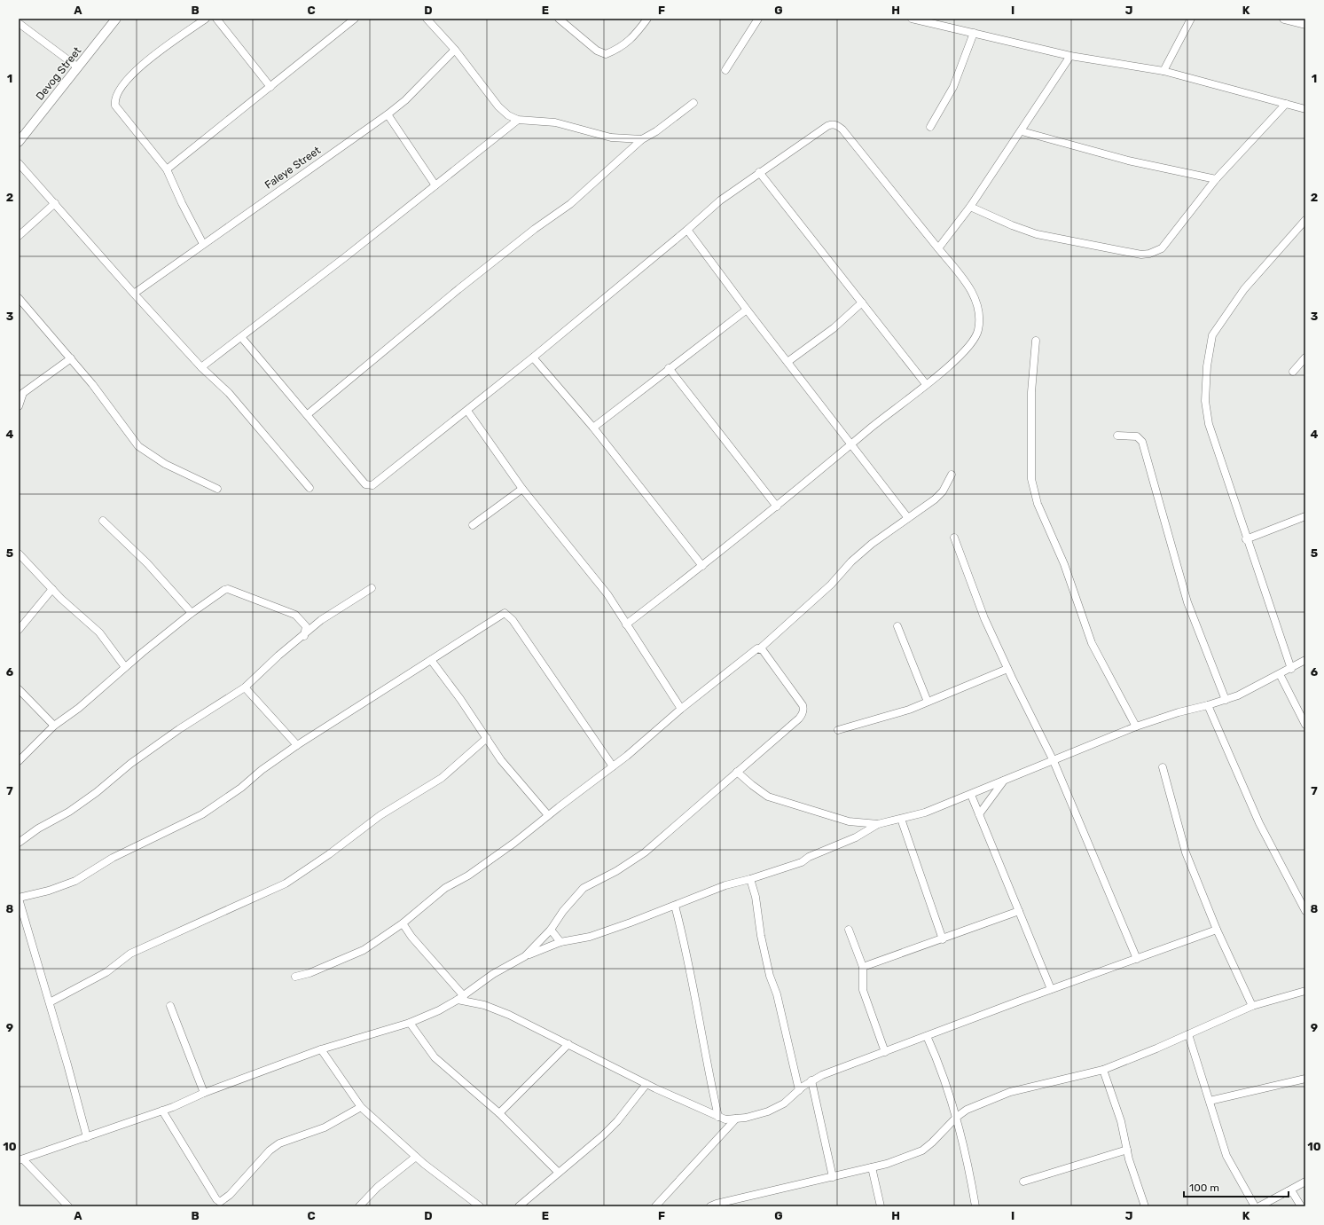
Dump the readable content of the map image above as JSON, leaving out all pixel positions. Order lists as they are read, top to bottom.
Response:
{
  "streets": {
    "street": ["Devog Street", "Faleye Street"]
  },
  "scale_bar": "100 m",
  "grid": {
    "columns": [
      "A",
      "B",
      "C",
      "D",
      "E",
      "F",
      "G",
      "H",
      "I",
      "J",
      "K"
    ],
    "rows": [
      "1",
      "2",
      "3",
      "4",
      "5",
      "6",
      "7",
      "8",
      "9",
      "10"
    ]
  }
}
